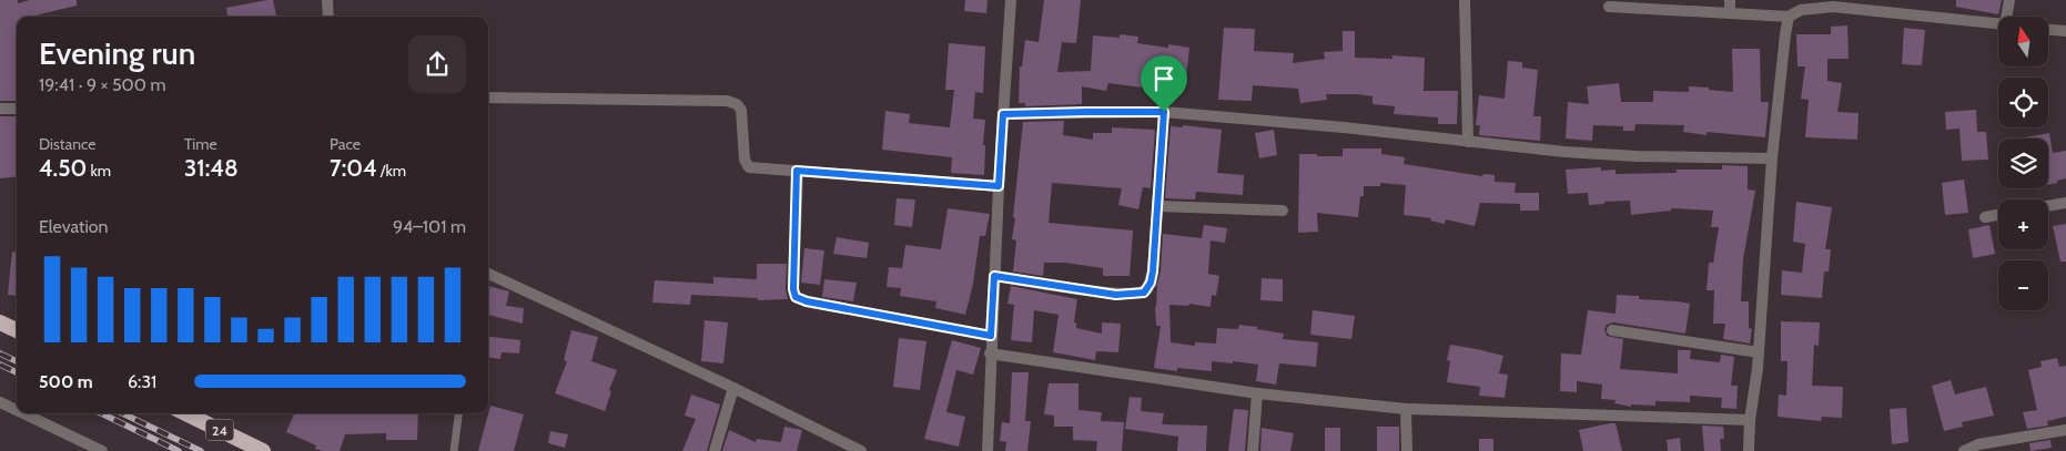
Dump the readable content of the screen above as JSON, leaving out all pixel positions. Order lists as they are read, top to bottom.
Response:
{
  "streets": {
    "highway": ["24"]
  },
  "north": "top",
  "page": {
    "map_buttons": ["+", "−"],
    "heading": ["Evening run", "19:41 · 9 × 500 m"],
    "stats": [
      ["Distance", "4.50 km"],
      ["Time", "31:48"],
      ["Pace", "7:04 /km"]
    ],
    "chart": ["Elevation", "94–101 m"],
    "list": [
      {
        "name": "500 m",
        "note": "6:31"
      }
    ]
  }
}
